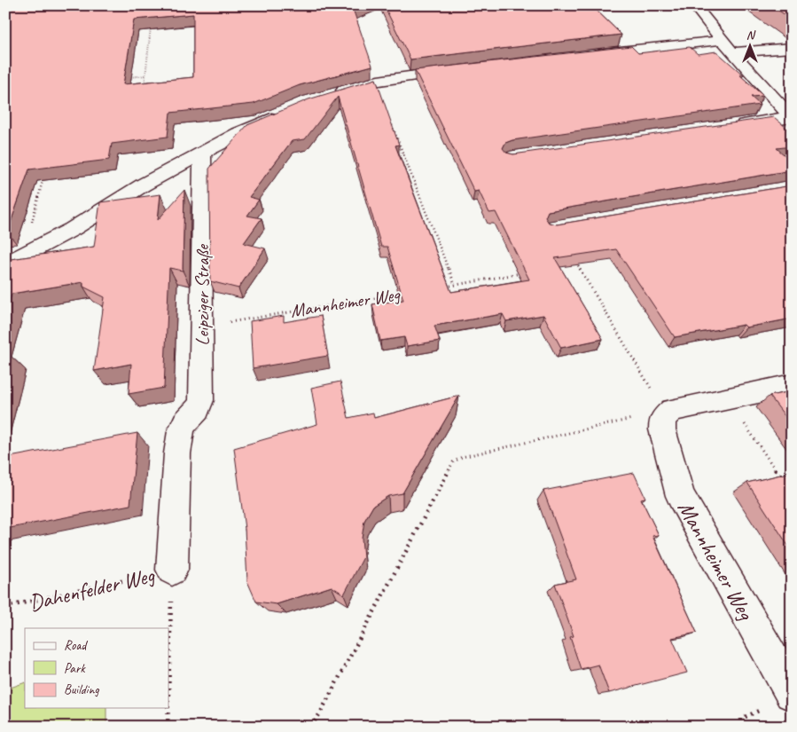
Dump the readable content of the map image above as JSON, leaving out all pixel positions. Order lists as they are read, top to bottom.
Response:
{
  "streets": {
    "street": ["Leipziger Straße", "Mannheimer Weg", "Dahenfelder Weg"]
  },
  "crossings": [
    ["Leipziger Straße", "Mannheimer Weg"],
    ["Leipziger Straße", "Dahenfelder Weg"]
  ],
  "legend": ["Road", "Park", "Building"],
  "north": "top"
}
